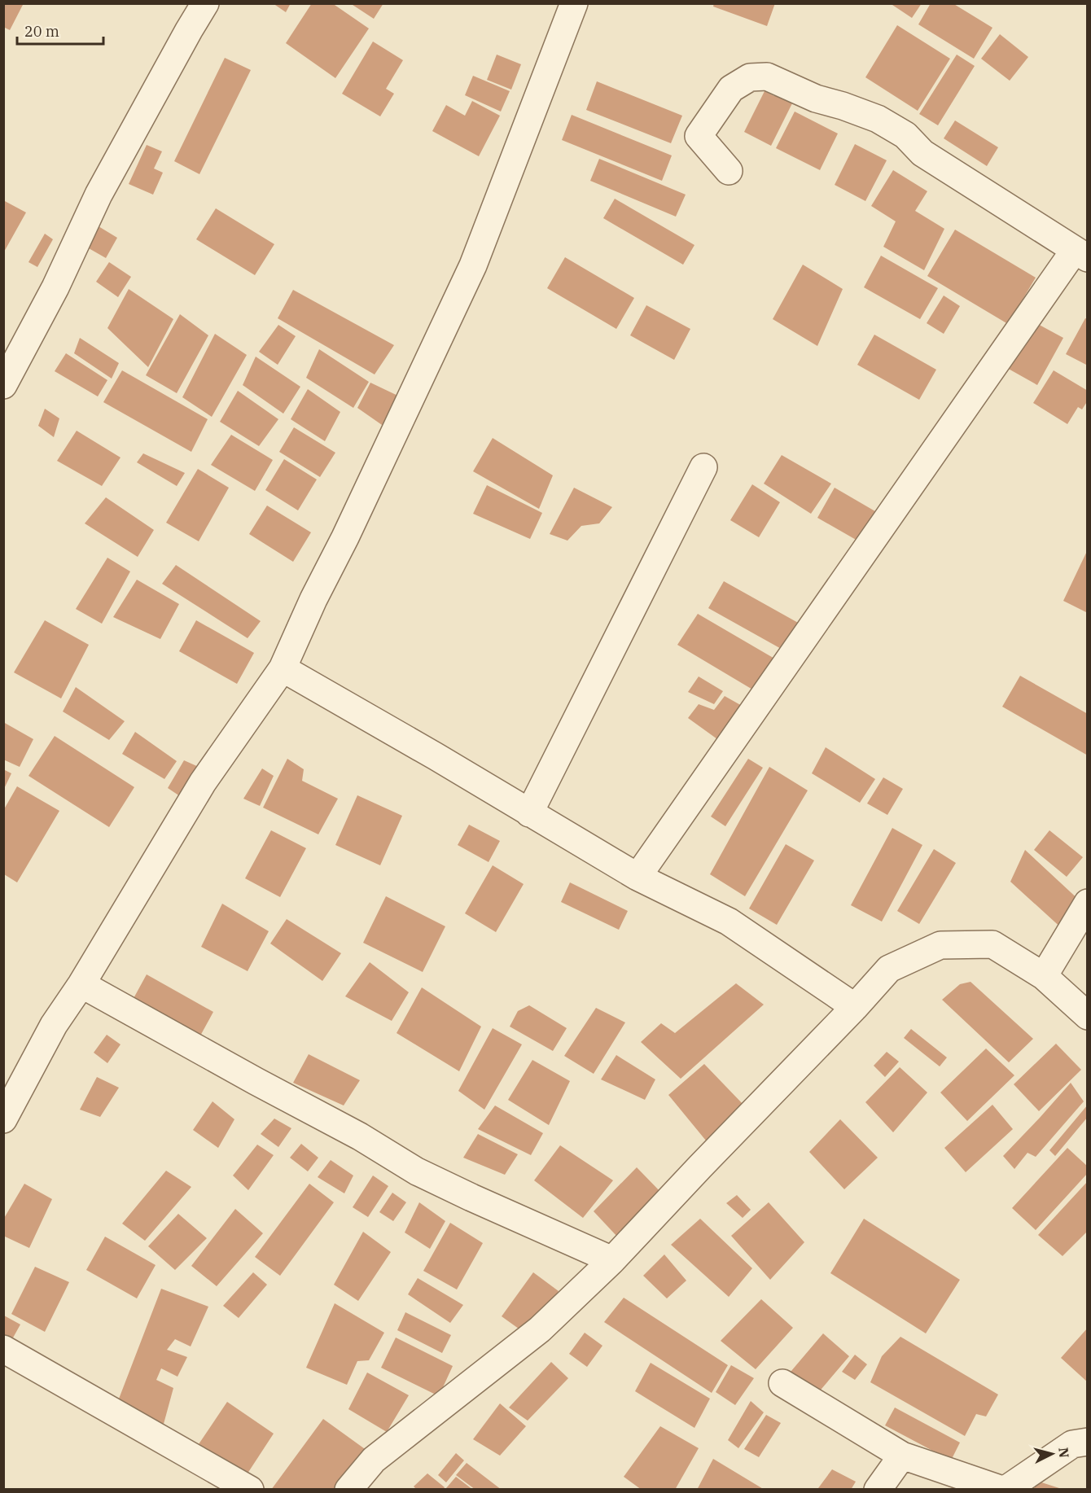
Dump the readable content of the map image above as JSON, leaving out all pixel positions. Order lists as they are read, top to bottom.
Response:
{
  "scale_bar": "20 m",
  "north": "right"
}
